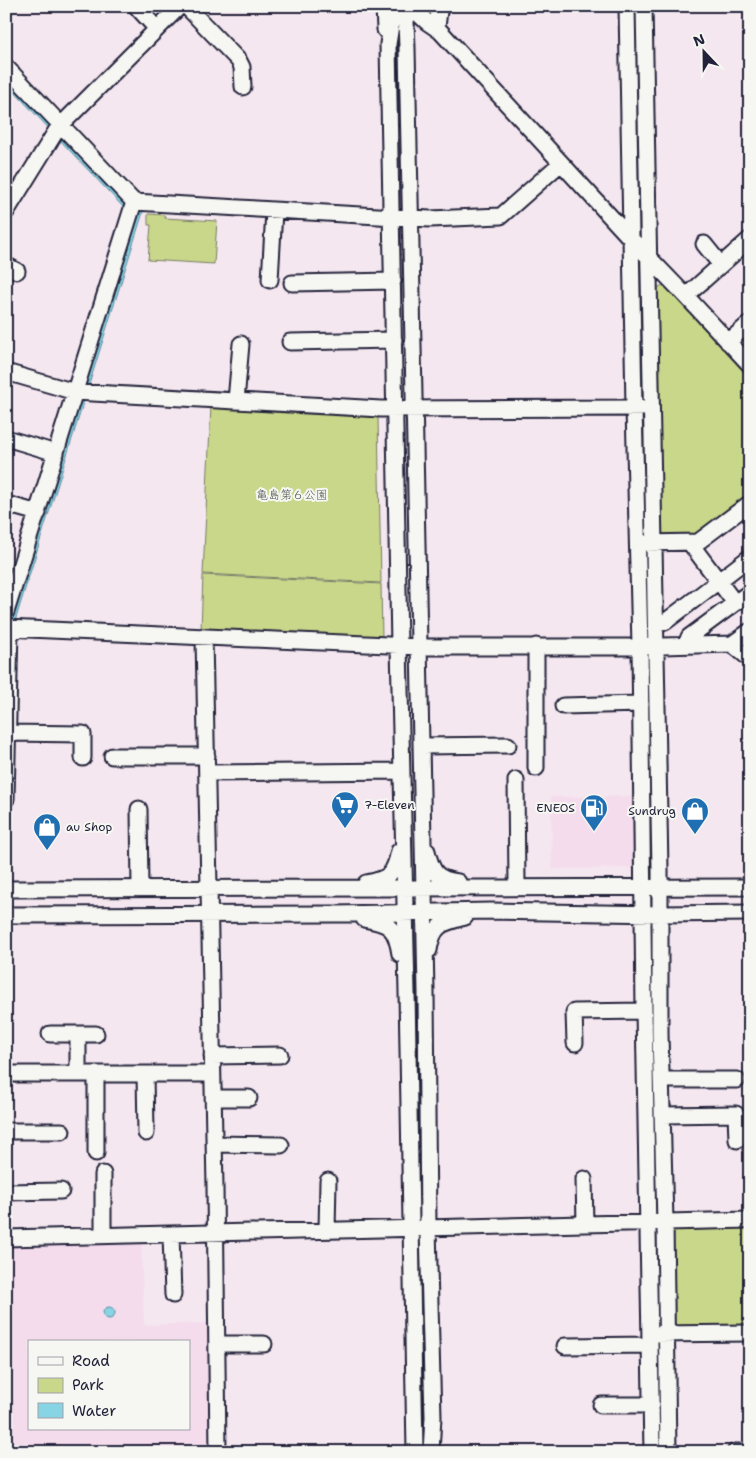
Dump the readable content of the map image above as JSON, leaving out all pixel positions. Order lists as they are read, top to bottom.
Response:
{
  "parks": ["亀島第６公園"],
  "places": {
    "supermarket": ["7-Eleven"],
    "fuel station": ["ENEOS"],
    "shop": ["Sundrug", "au Shop"]
  },
  "legend": ["Road", "Park", "Water"],
  "north": "top"
}
